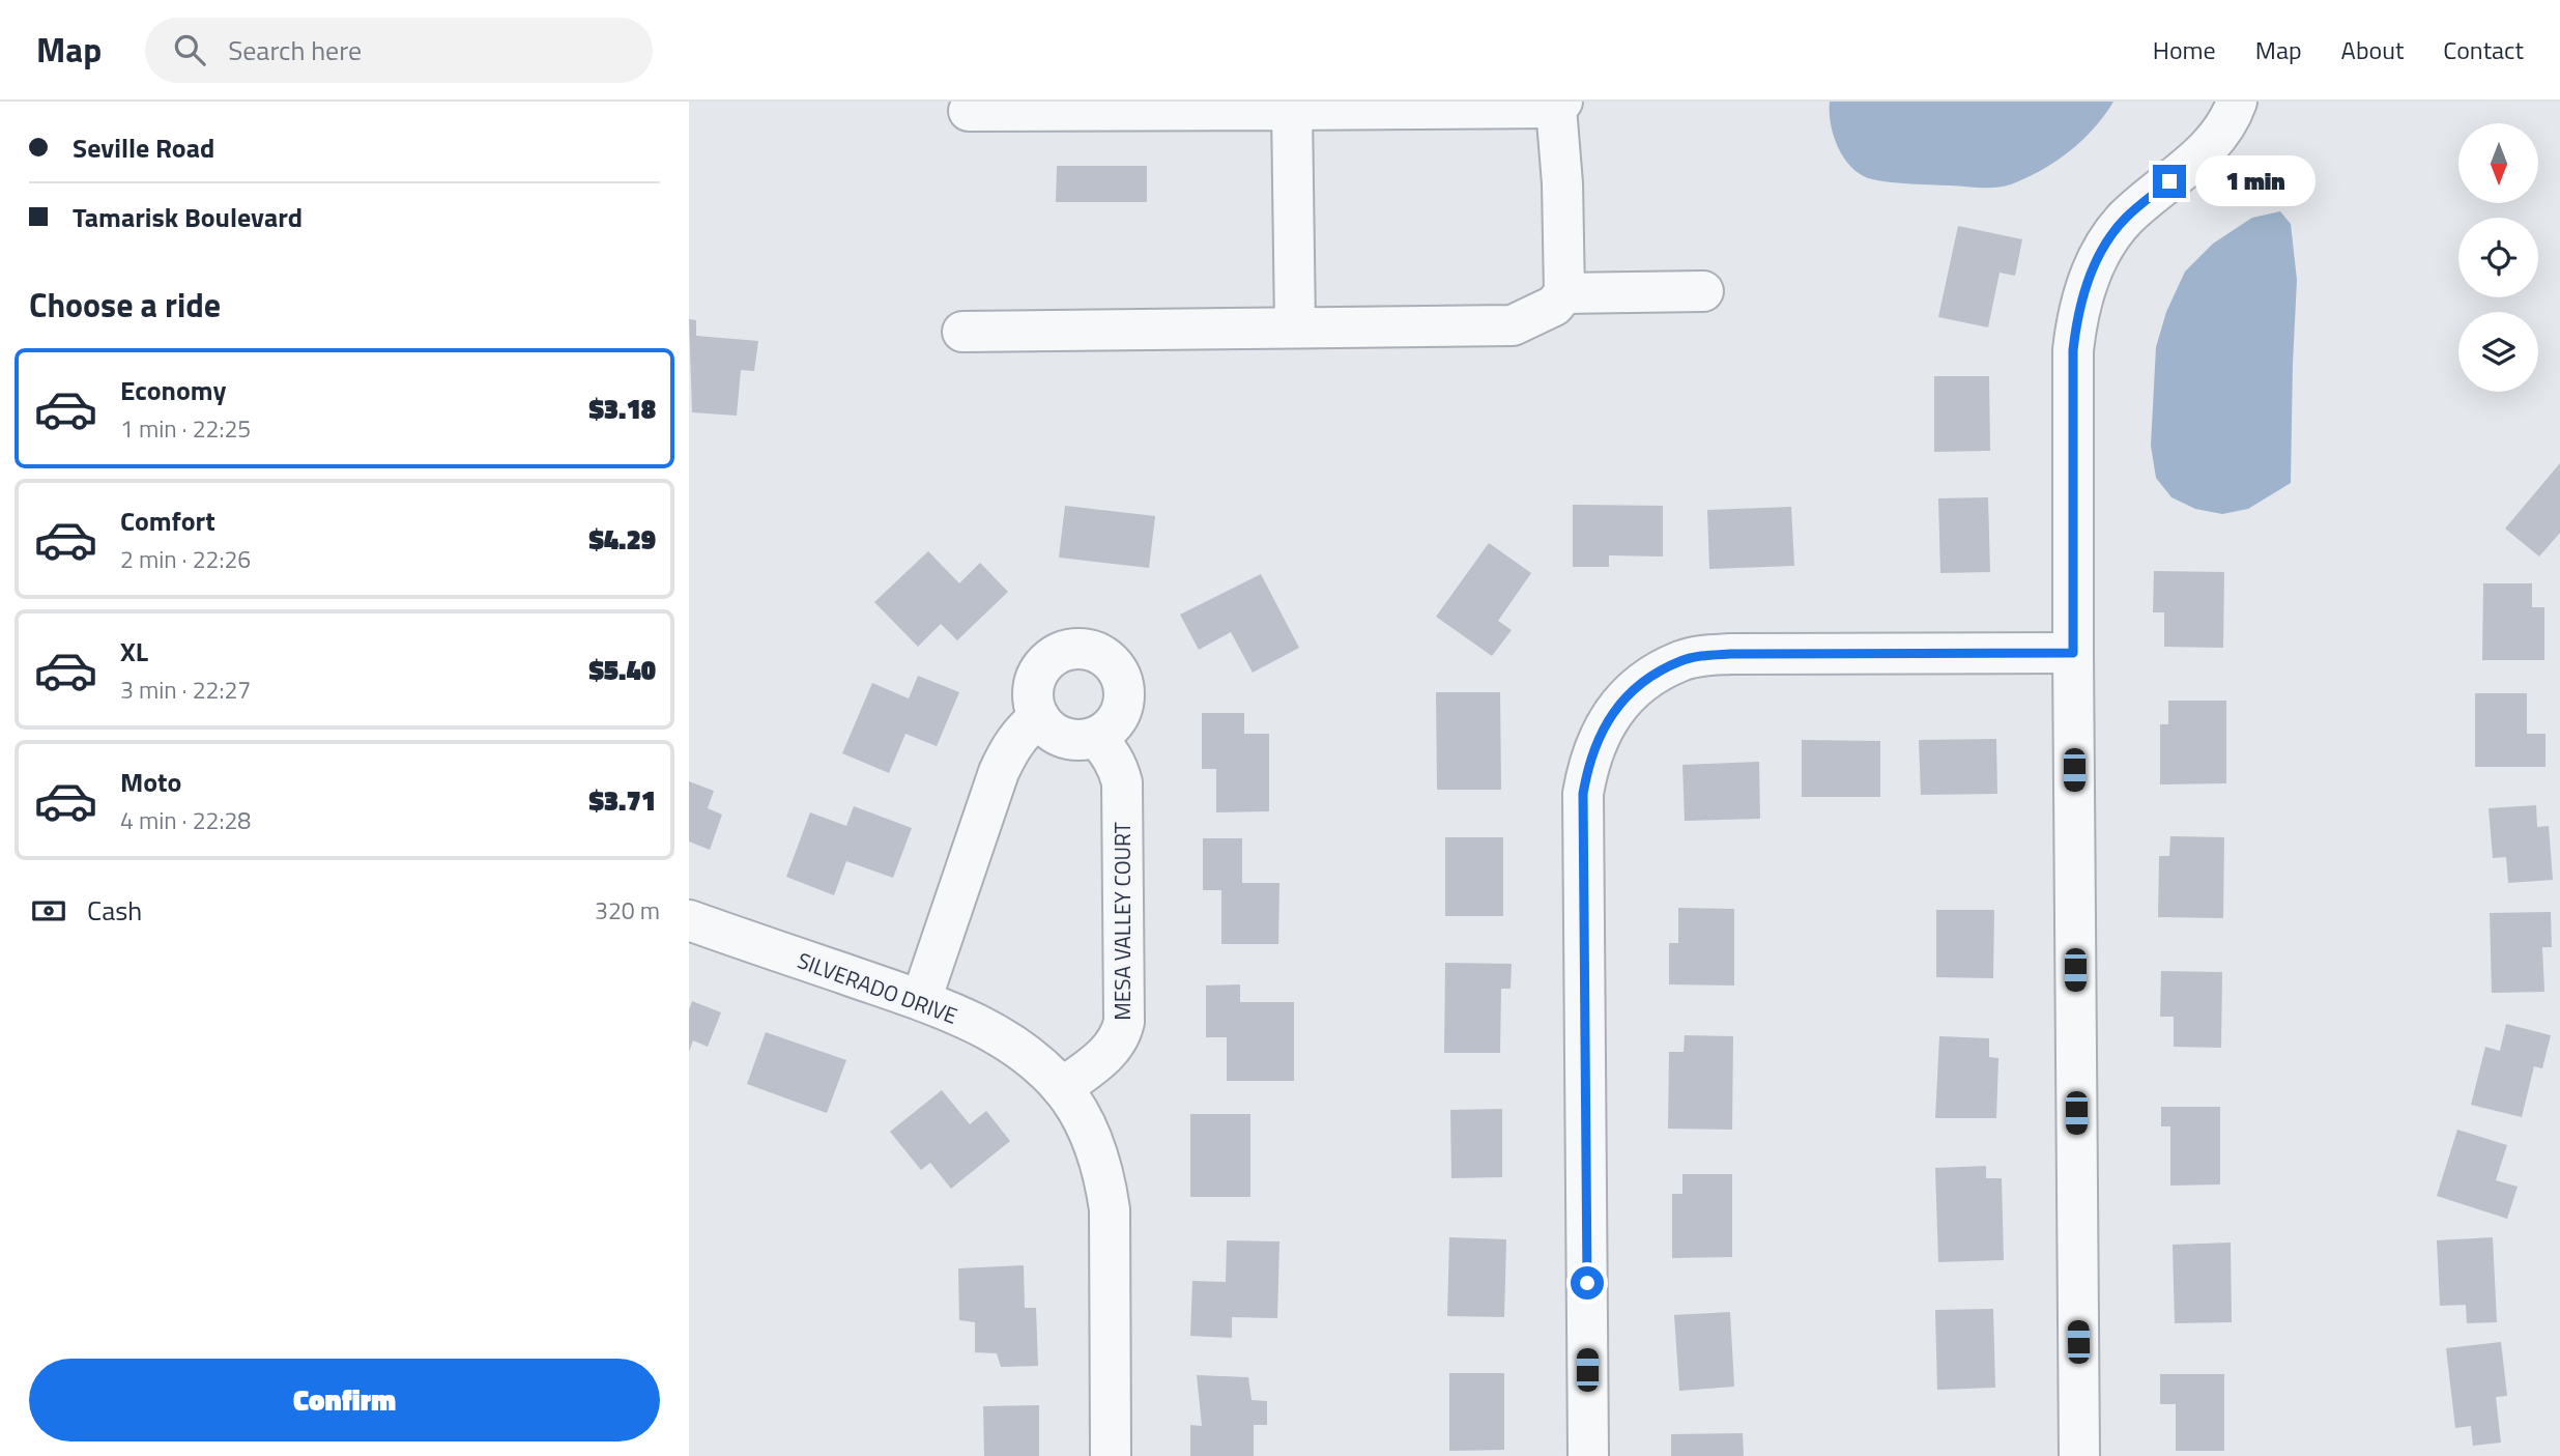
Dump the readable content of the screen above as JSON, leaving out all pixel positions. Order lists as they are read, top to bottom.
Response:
{
  "streets": {
    "street": ["MESA VALLEY COURT", "SILVERADO DRIVE"]
  },
  "crossings": [
    ["MESA VALLEY COURT", "SILVERADO DRIVE"]
  ],
  "north": "bottom",
  "page": {
    "header": "Map",
    "search": "Search here",
    "nav": [
      "Home",
      "Map",
      "About",
      "Contact"
    ],
    "banner": ["Seville Road", "Tamarisk Boulevard"],
    "bubble": "1 min",
    "heading": "Choose a ride",
    "list": [
      {
        "name": "Economy",
        "note": "1 min · 22:25",
        "value": "$3.18"
      },
      {
        "name": "Comfort",
        "note": "2 min · 22:26",
        "value": "$4.29"
      },
      {
        "name": "XL",
        "note": "3 min · 22:27",
        "value": "$5.40"
      },
      {
        "name": "Moto",
        "note": "4 min · 22:28",
        "value": "$3.71"
      }
    ],
    "pay": ["Cash", "320 m"],
    "buttons": "Confirm"
  }
}
